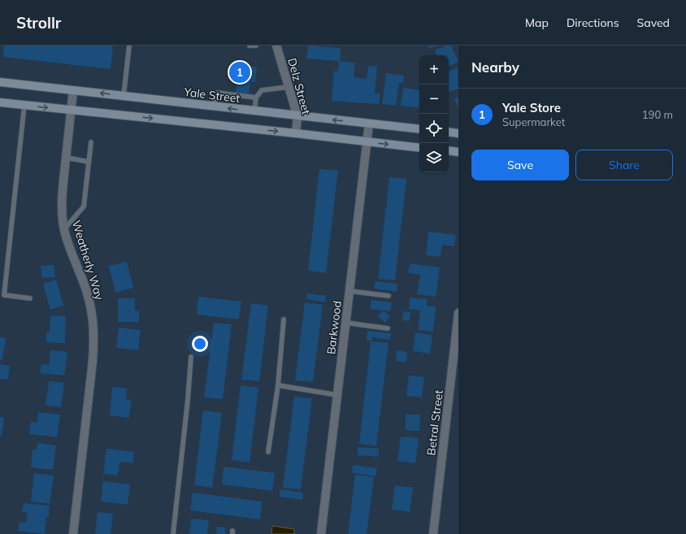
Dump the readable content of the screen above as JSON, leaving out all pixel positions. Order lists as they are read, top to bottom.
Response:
{
  "streets": {
    "main road": ["Yale Street"],
    "street": [
      "Delz Street",
      "Weatherly Way",
      "Barkwood",
      "Betral Street"
    ]
  },
  "crossings": [
    ["Delz Street", "Yale Street"],
    ["Yale Street", "Weatherly Way"],
    ["Yale Street", "Barkwood"]
  ],
  "page": {
    "header": "Strollr",
    "nav": ["Map", "Directions", "Saved"],
    "heading": "Nearby",
    "map_buttons": ["+", "−"],
    "pins": "1",
    "list": [
      {
        "mark": "1",
        "name": "Yale Store",
        "note": "Supermarket",
        "value": "190 m"
      }
    ],
    "buttons": ["Save", "Share"]
  }
}
